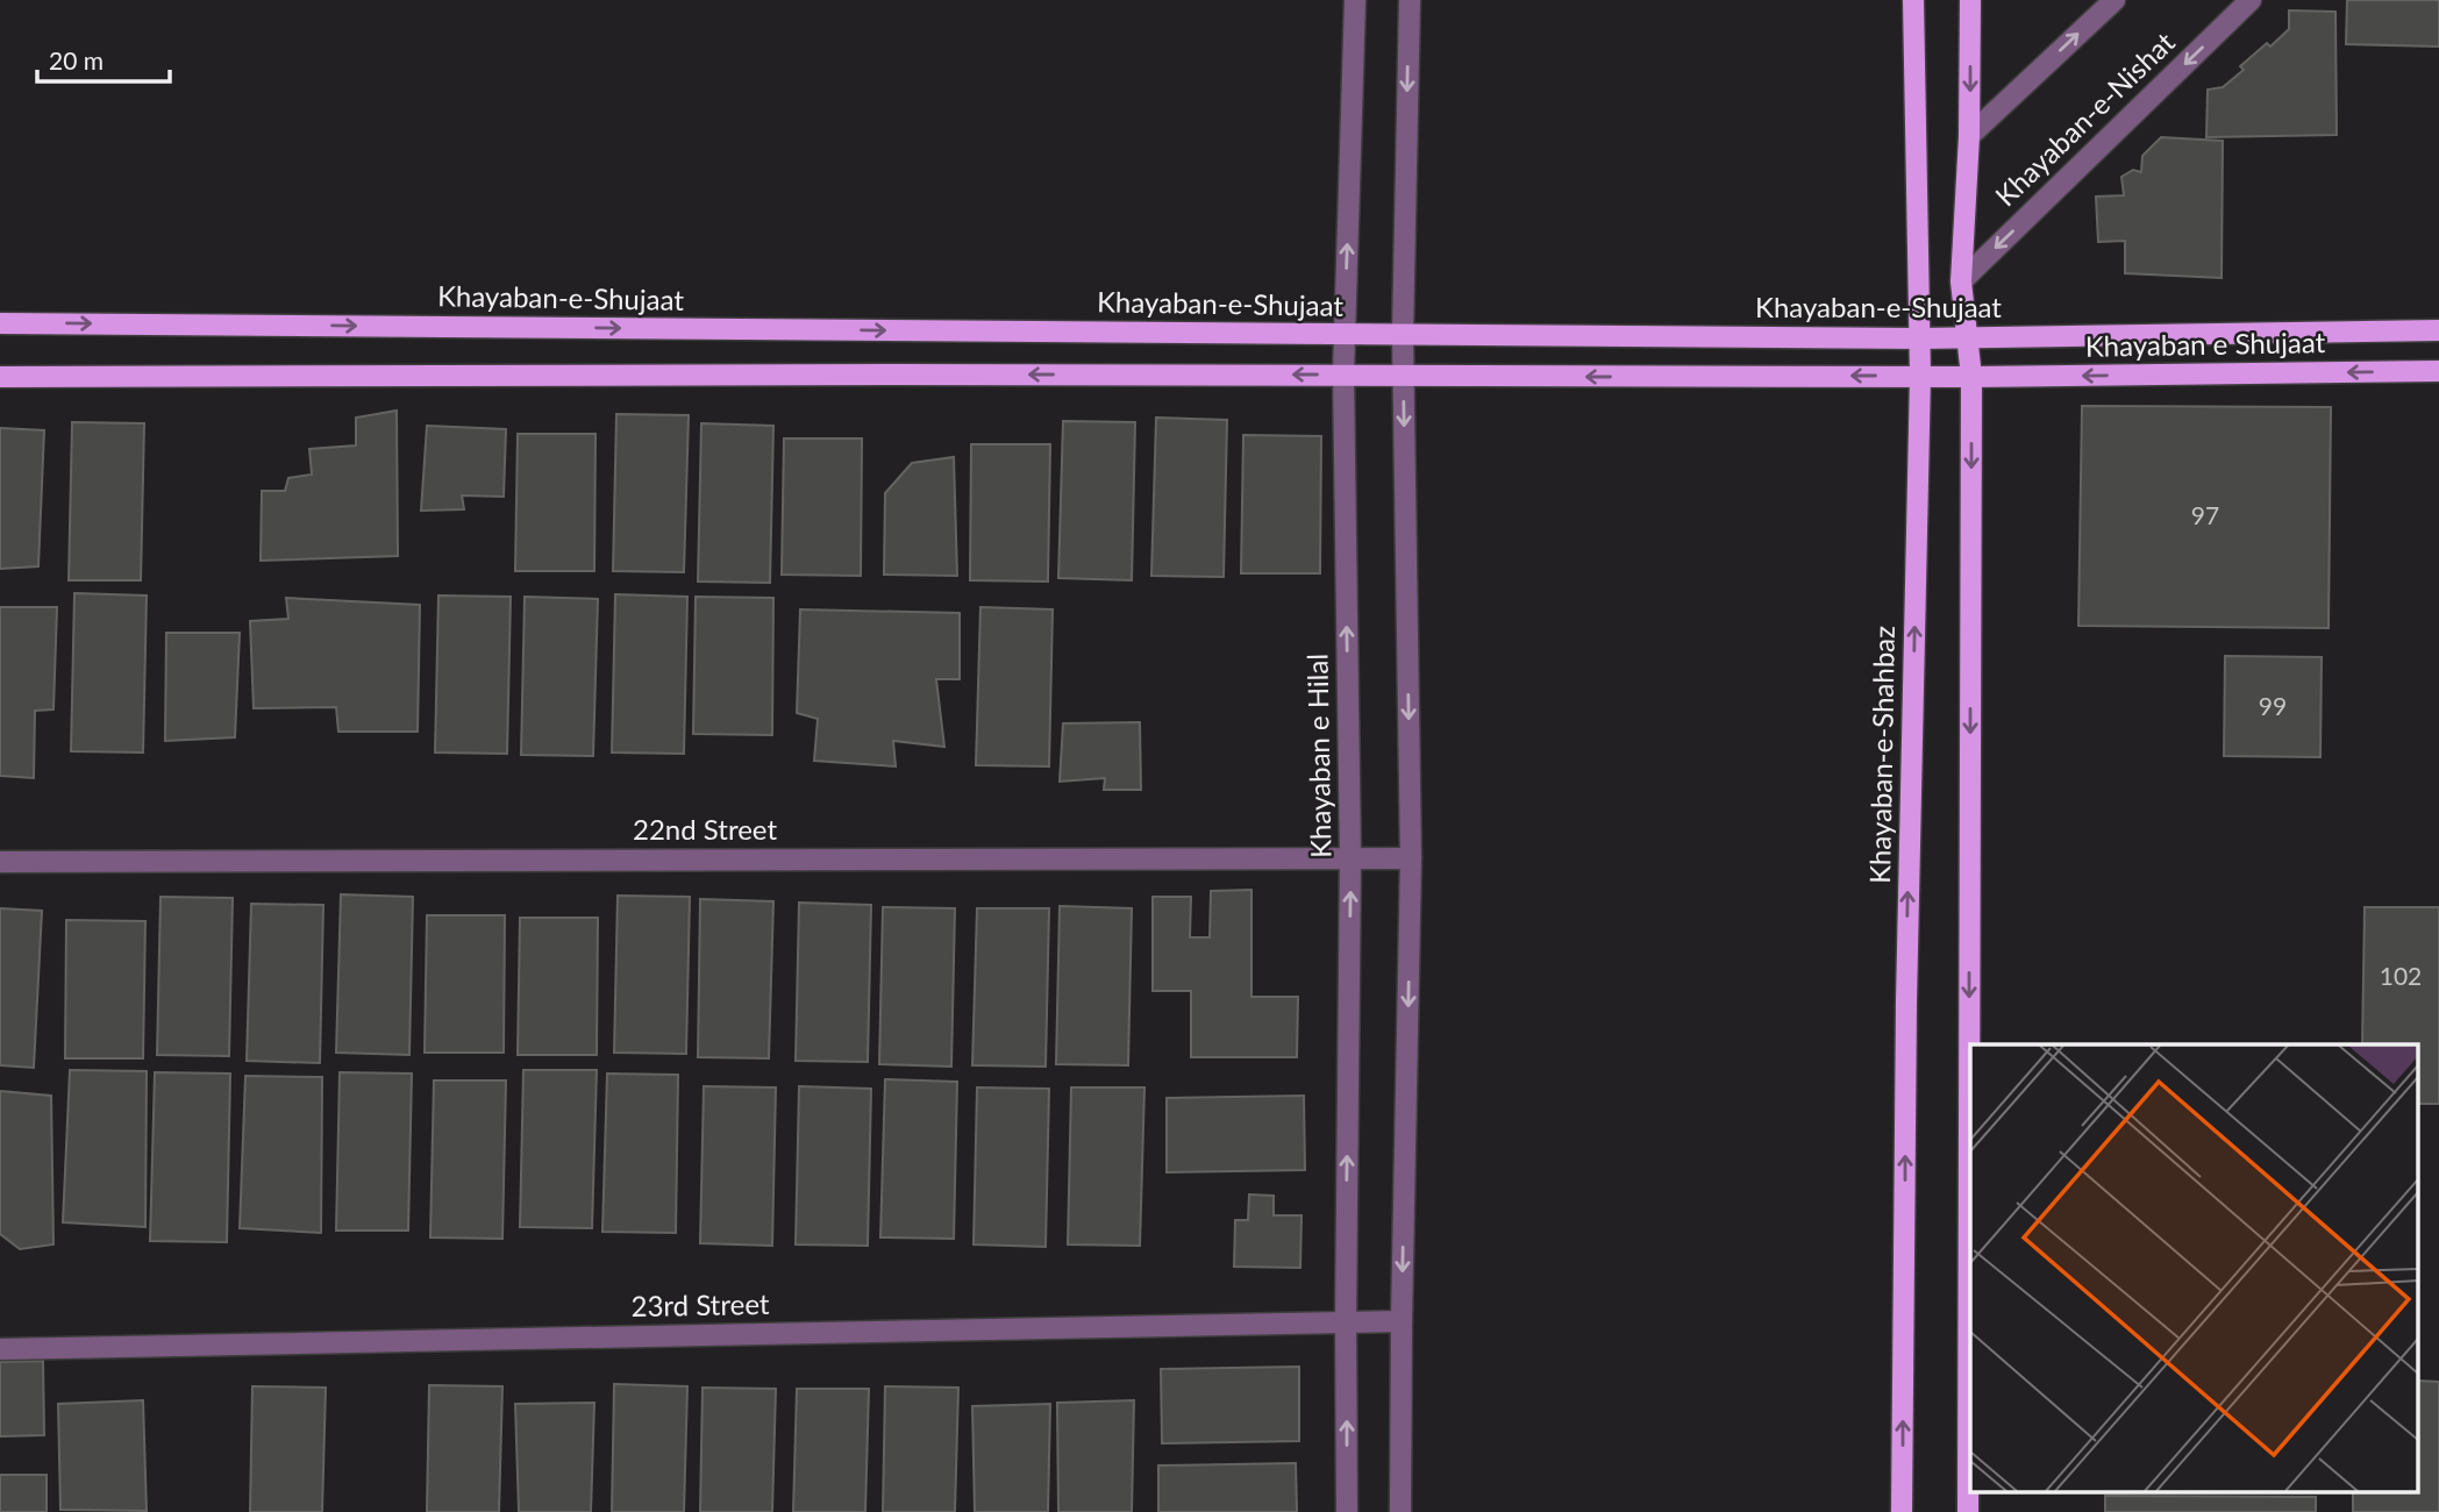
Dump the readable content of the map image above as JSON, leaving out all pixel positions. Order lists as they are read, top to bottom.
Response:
{
  "streets": {
    "main road": ["Khayaban-e-Shujaat", "Khayaban e Shujaat", "Khayaban-e-Shahbaz"],
    "street": [
      "Khayaban-e-Nishat",
      "Khayaban e Hilal",
      "22nd Street",
      "23rd Street"
    ]
  },
  "crossings": [
    ["Khayaban-e-Shujaat", "Khayaban-e-Shahbaz"],
    ["Khayaban-e-Shujaat", "Khayaban e Hilal"],
    ["Khayaban e Hilal", "22nd Street"],
    ["Khayaban e Hilal", "23rd Street"]
  ],
  "one_way": ["Khayaban e Shujaat"],
  "house_numbers": ["97", "99", "102"],
  "scale_bar": "20 m"
}
